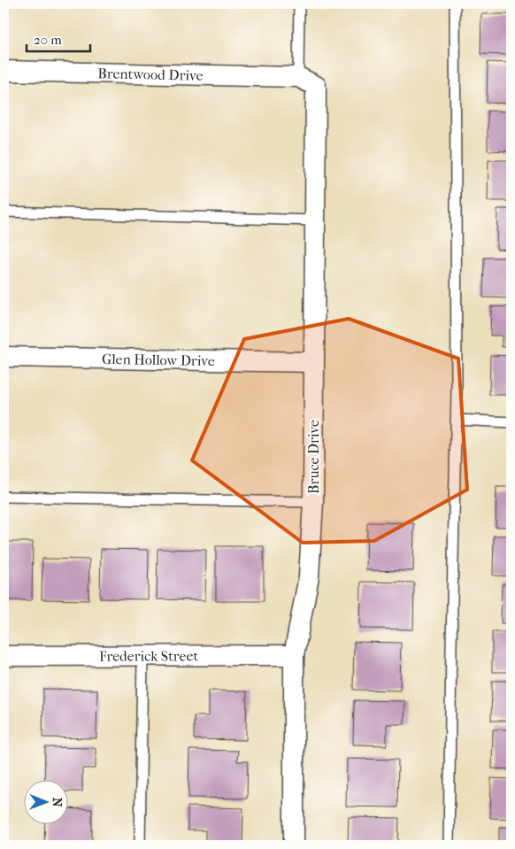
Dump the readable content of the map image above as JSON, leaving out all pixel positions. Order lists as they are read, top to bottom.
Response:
{
  "streets": {
    "street": [
      "Brentwood Drive",
      "Glen Hollow Drive",
      "Bruce Drive",
      "Frederick Street"
    ]
  },
  "crossings": [
    ["Brentwood Drive", "Bruce Drive"],
    ["Glen Hollow Drive", "Bruce Drive"],
    ["Bruce Drive", "Frederick Street"]
  ],
  "scale_bar": "20 m",
  "north": "right"
}
